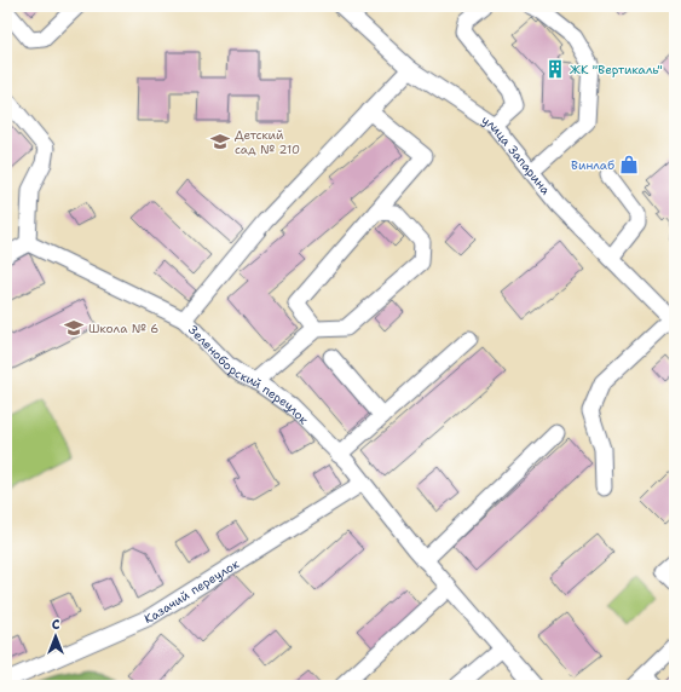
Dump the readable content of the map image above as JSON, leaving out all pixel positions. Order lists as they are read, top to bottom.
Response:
{
  "streets": {
    "street": ["улица Запарина", "Зеленоборский переулок", "Казачий переулок"]
  },
  "crossings": [
    ["улица Запарина", "Зеленоборский переулок"],
    ["Зеленоборский переулок", "Казачий переулок"]
  ],
  "places": {
    "building": ["ЖК \"Вертикаль\""],
    "school or university": ["Детский сад № 210", "Школа № 6"],
    "shop": ["Винлаб"]
  },
  "north": "top"
}
